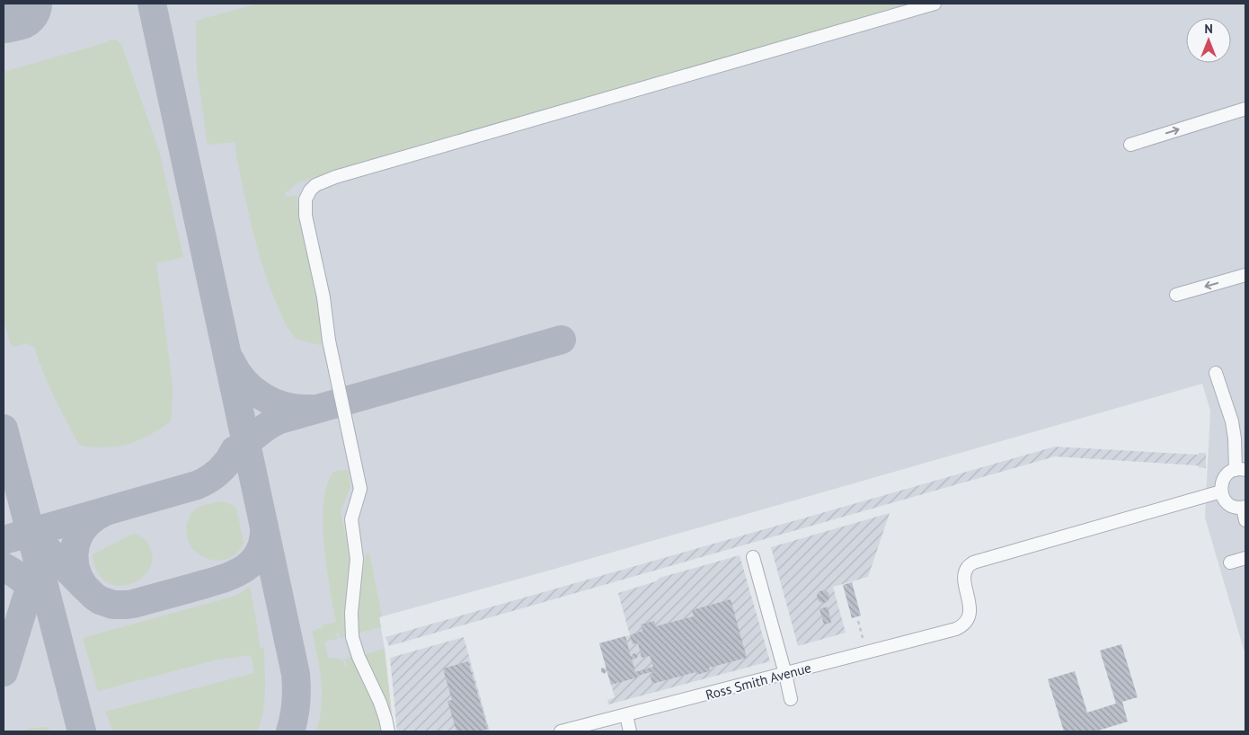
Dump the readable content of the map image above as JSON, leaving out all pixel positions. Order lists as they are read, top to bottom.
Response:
{
  "streets": {
    "lane": ["Ross Smith Avenue"]
  },
  "north": "top"
}
